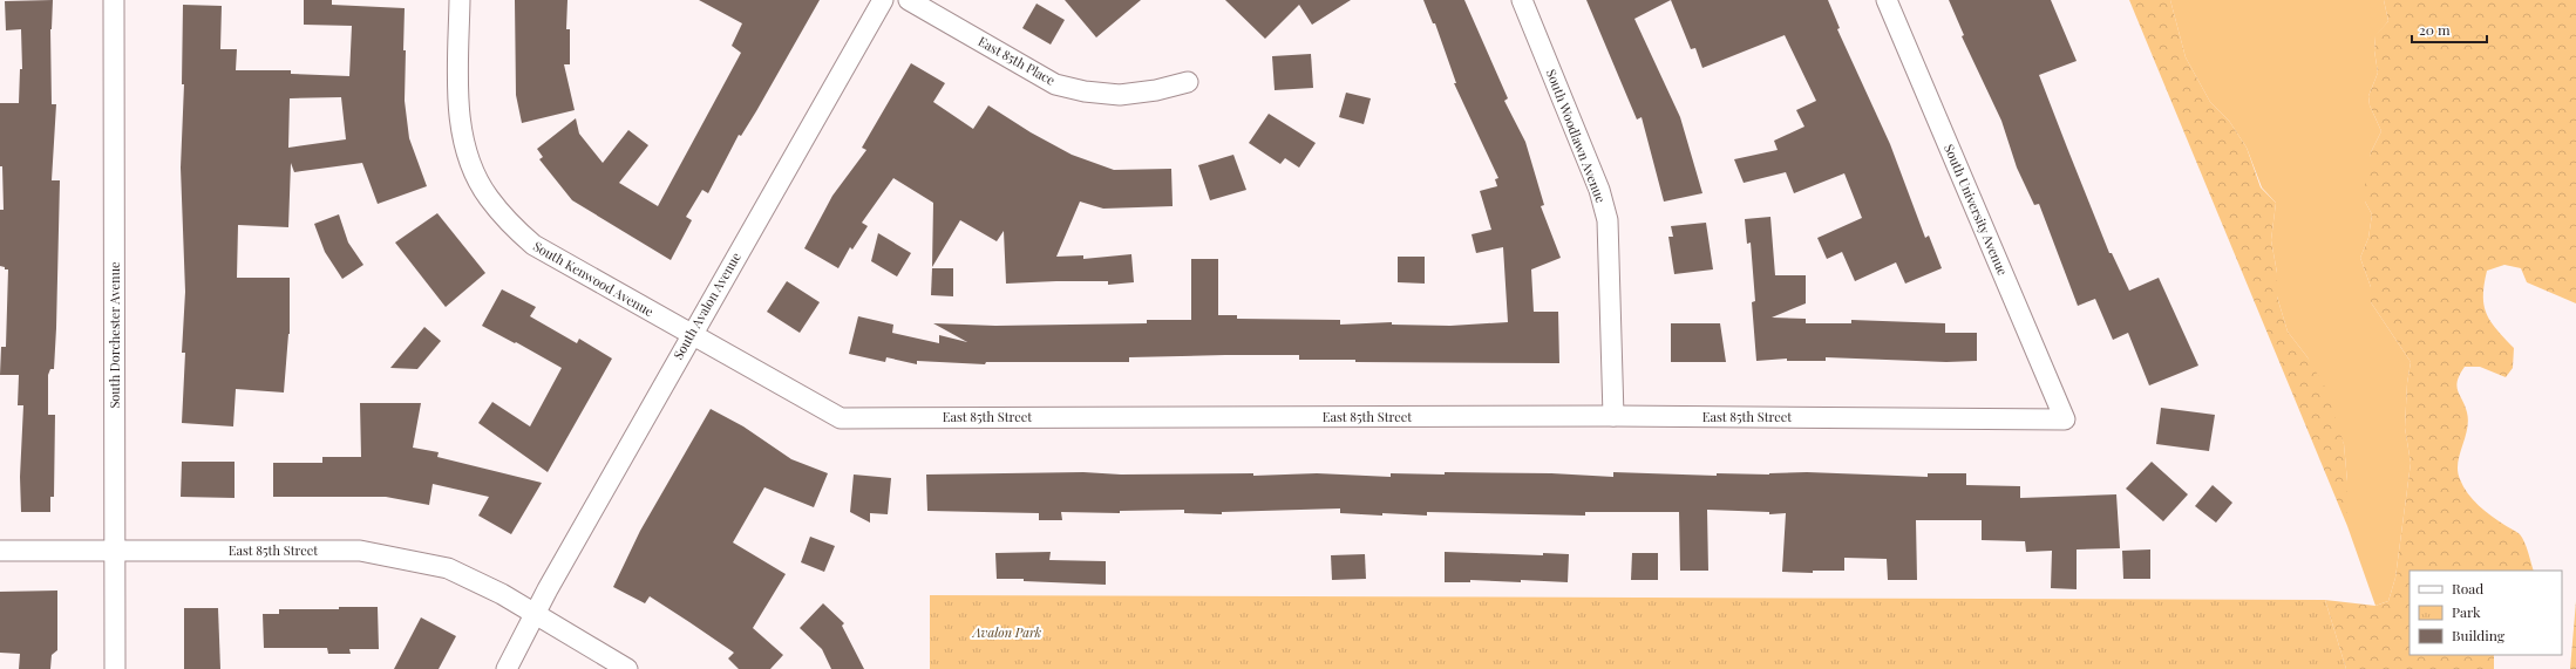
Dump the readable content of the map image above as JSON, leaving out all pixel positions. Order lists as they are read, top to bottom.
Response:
{
  "streets": {
    "street": [
      "East 85th Place",
      "South Woodlawn Avenue",
      "South University Avenue",
      "South Kenwood Avenue",
      "South Avalon Avenue",
      "South Dorchester Avenue",
      "East 85th Street"
    ]
  },
  "crossings": [
    ["South Woodlawn Avenue", "East 85th Street"],
    ["South University Avenue", "East 85th Street"],
    ["South Kenwood Avenue", "South Avalon Avenue"],
    ["South Kenwood Avenue", "East 85th Street"],
    ["South Avalon Avenue", "East 85th Street"],
    ["South Dorchester Avenue", "East 85th Street"]
  ],
  "parks": ["Avalon Park"],
  "legend": ["Road", "Park", "Building"],
  "scale_bar": "20 m"
}
